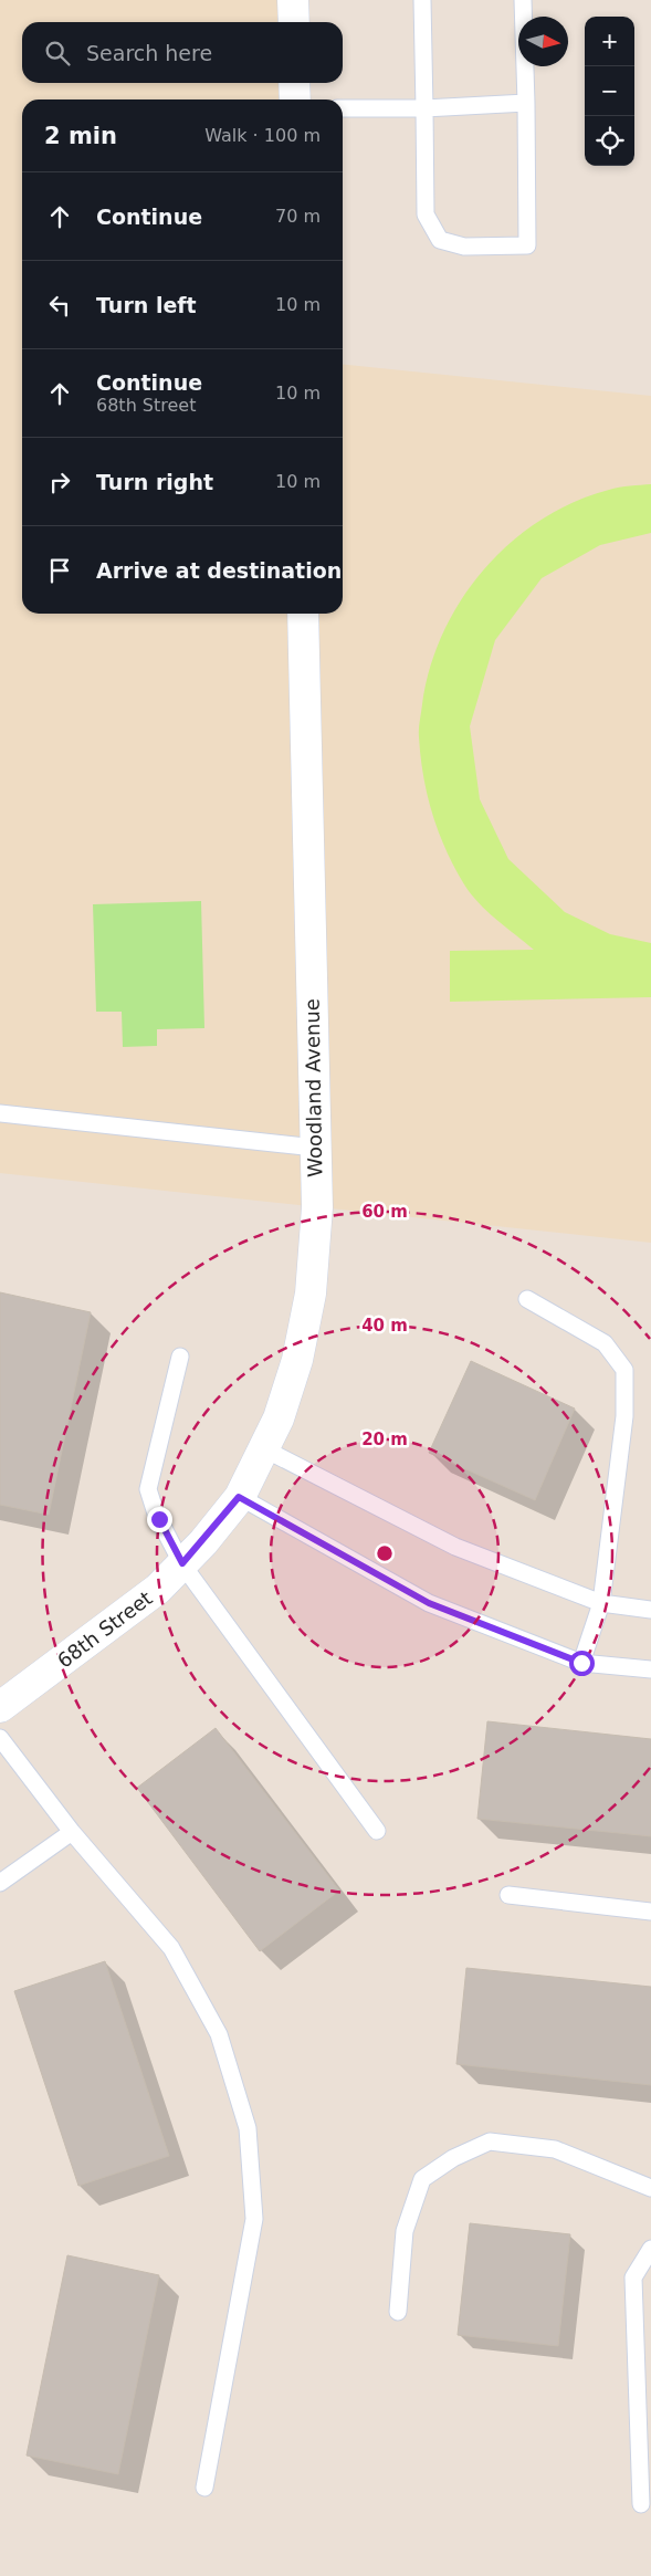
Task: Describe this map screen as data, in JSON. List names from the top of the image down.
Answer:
{
  "streets": {
    "street": ["Woodland Avenue", "68th Street"]
  },
  "crossings": [
    ["Woodland Avenue", "68th Street"]
  ],
  "north": "right",
  "page": {
    "map_buttons": ["+", "−"],
    "search": "Search here",
    "heading": ["2 min", "Walk · 100 m"],
    "list": [
      ["Continue", "70 m"],
      ["Turn left", "10 m"],
      ["Continue", "68th Street", "10 m"],
      ["Turn right", "10 m"],
      "Arrive at destination"
    ]
  },
  "rings": ["60 m", "40 m", "20 m"]
}
